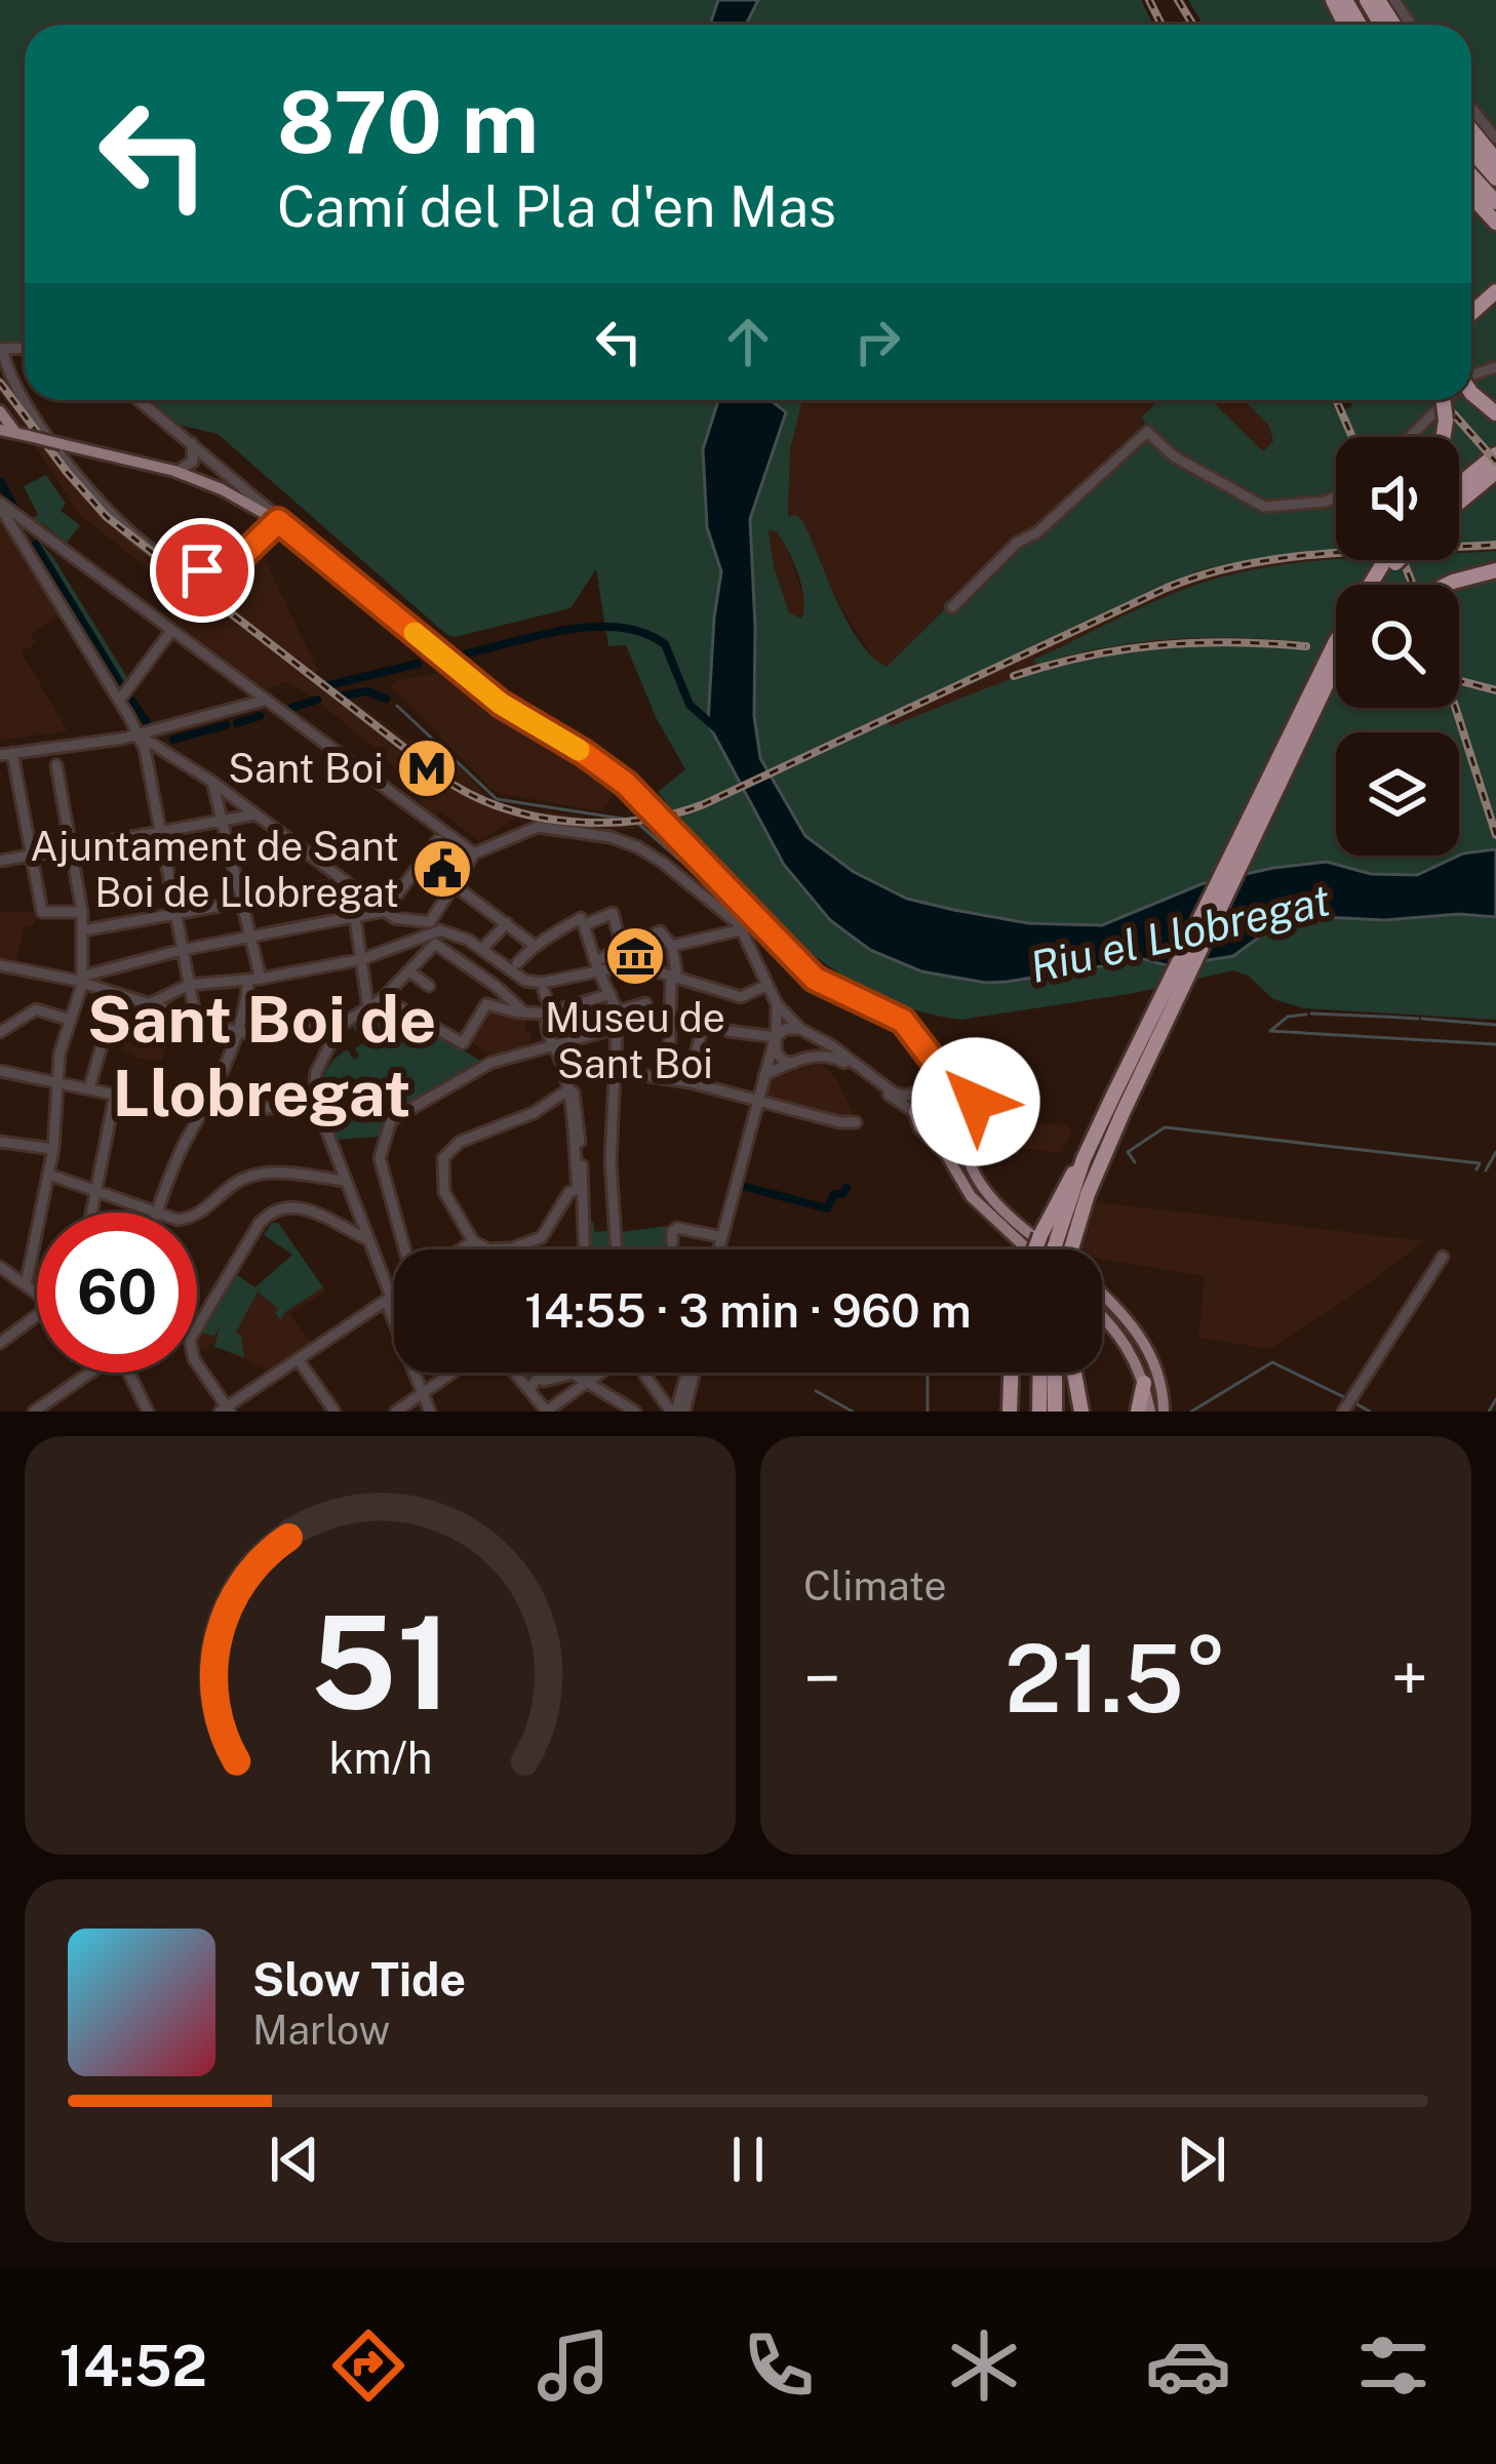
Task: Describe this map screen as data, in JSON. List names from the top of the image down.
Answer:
{
  "districts": ["Sant Boi de Llobregat"],
  "water": ["Riu el Llobregat"],
  "places": {
    "metro station": ["Sant Boi"],
    "public building": ["Ajuntament de Sant Boi de Llobregat"],
    "museum": ["Museu de Sant Boi"]
  },
  "page": {
    "turn": ["870 m", "Camí del Pla d'en Mas"],
    "limit": "60",
    "trip": "14:55 · 3 min · 960 m",
    "tile": "Climate",
    "heat": ["−", "21.5°", "+"],
    "song": ["Slow Tide", "Marlow"],
    "tabs": "14:52",
    "gauge": ["51", "km/h"]
  }
}
